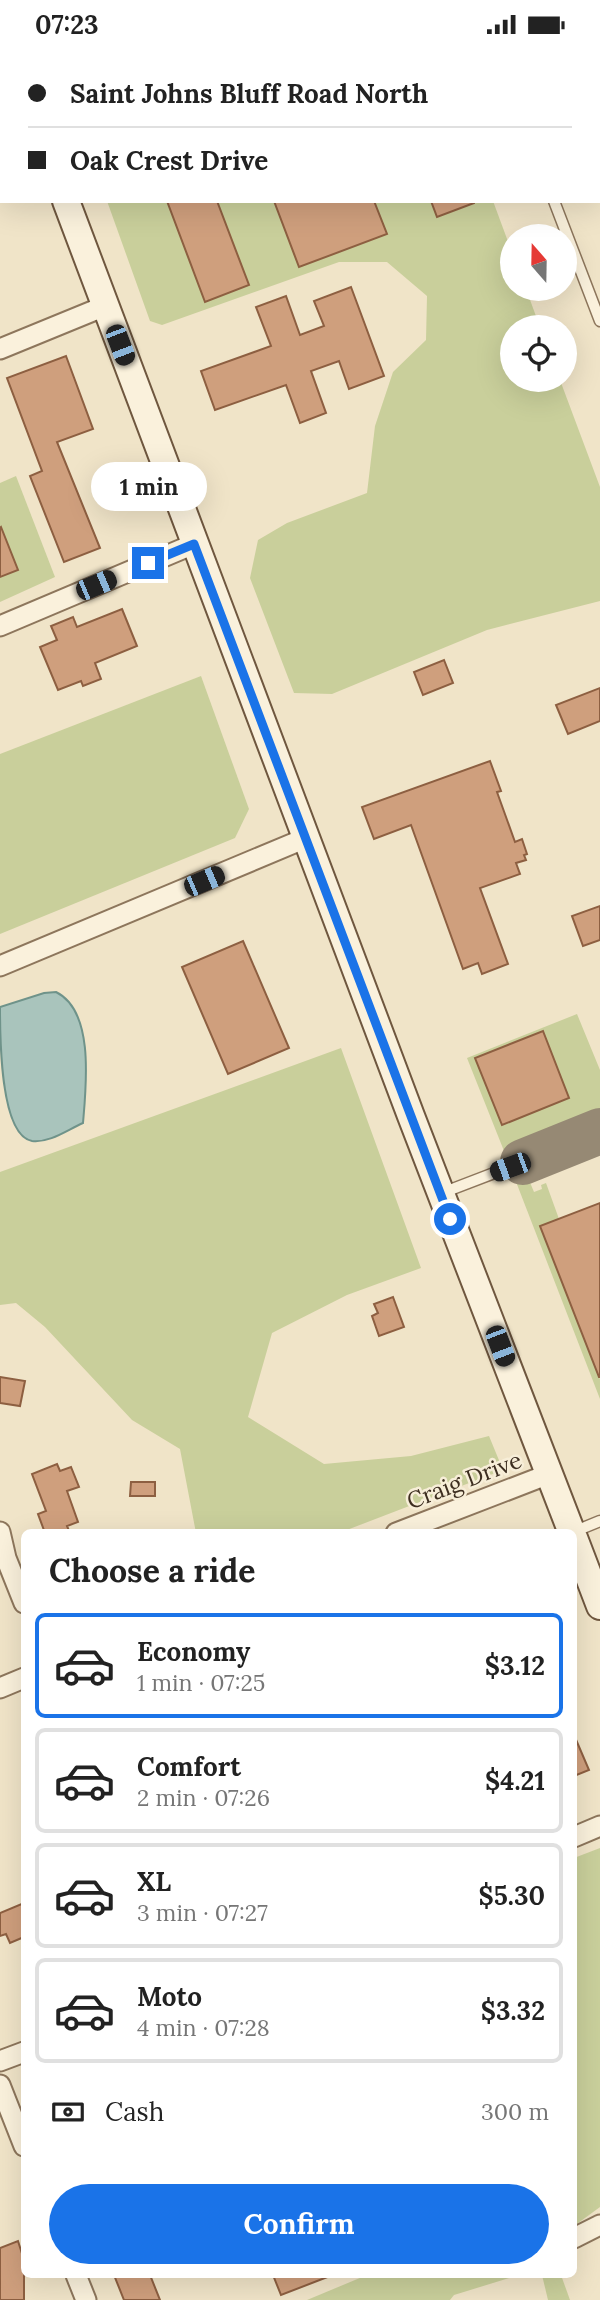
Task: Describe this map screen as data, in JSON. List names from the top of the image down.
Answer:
{
  "streets": {
    "street": ["Craig Drive"]
  },
  "north": "top",
  "page": {
    "status": "07:23",
    "banner": ["Saint Johns Bluff Road North", "Oak Crest Drive"],
    "bubble": "1 min",
    "heading": "Choose a ride",
    "list": [
      {
        "name": "Economy",
        "note": "1 min · 07:25",
        "value": "$3.12"
      },
      {
        "name": "Comfort",
        "note": "2 min · 07:26",
        "value": "$4.21"
      },
      {
        "name": "XL",
        "note": "3 min · 07:27",
        "value": "$5.30"
      },
      {
        "name": "Moto",
        "note": "4 min · 07:28",
        "value": "$3.32"
      }
    ],
    "pay": ["Cash", "300 m"],
    "buttons": "Confirm"
  }
}
